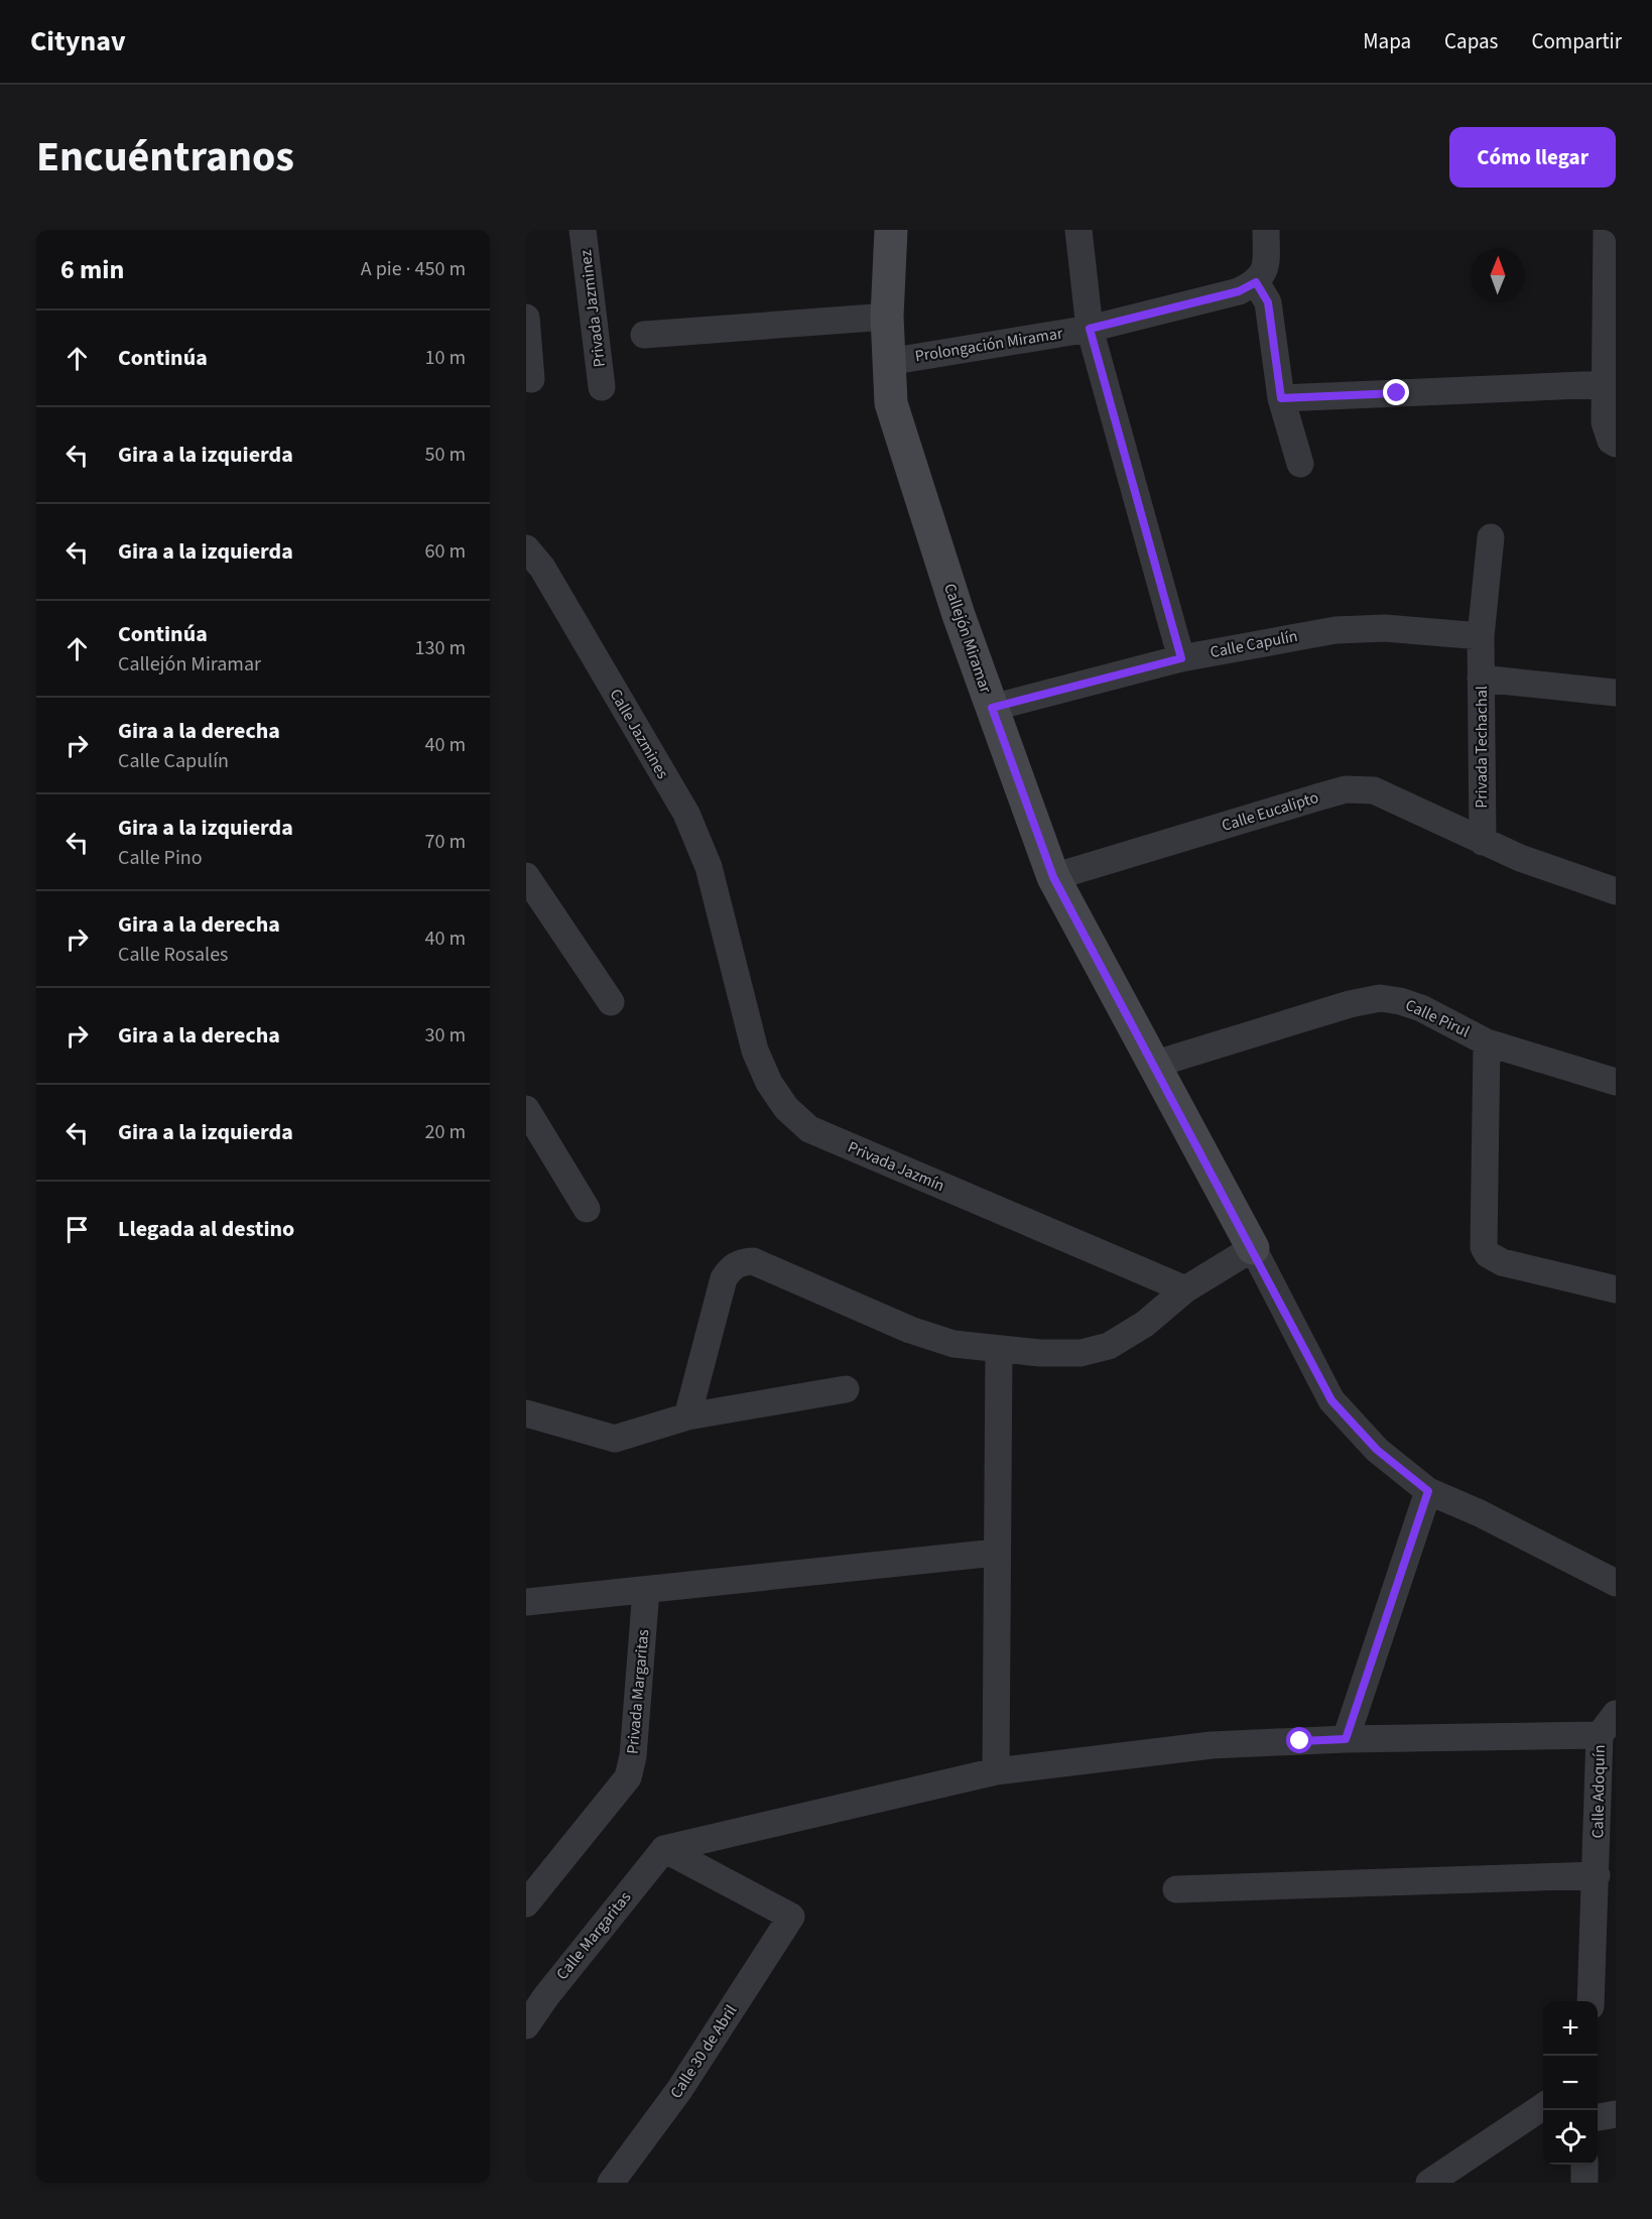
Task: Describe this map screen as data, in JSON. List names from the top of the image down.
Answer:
{
  "streets": {
    "street": [
      "Privada Jazminez",
      "Prolongación Miramar",
      "Callejón Miramar",
      "Calle Capulín",
      "Calle Jazmines",
      "Privada Techachal",
      "Calle Eucalipto",
      "Calle Pirul",
      "Privada Jazmín",
      "Privada Margaritas",
      "Calle Adoquín",
      "Calle Margaritas",
      "Calle 30 de Abril"
    ]
  },
  "crossings": [
    ["Prolongación Miramar", "Callejón Miramar"],
    ["Callejón Miramar", "Calle Capulín"],
    ["Callejón Miramar", "Calle Eucalipto"],
    ["Callejón Miramar", "Calle Pirul"],
    ["Calle Jazmines", "Privada Jazmín"],
    ["Privada Techachal", "Calle Eucalipto"],
    ["Calle Margaritas", "Calle 30 de Abril"]
  ],
  "north": "top",
  "page": {
    "header": "Citynav",
    "nav": ["Mapa", "Capas", "Compartir"],
    "title": "Encuéntranos",
    "buttons": "Cómo llegar",
    "heading": ["6 min", "A pie · 450 m"],
    "list": [
      ["Continúa", "10 m"],
      ["Gira a la izquierda", "50 m"],
      ["Gira a la izquierda", "60 m"],
      ["Continúa", "Callejón Miramar", "130 m"],
      ["Gira a la derecha", "Calle Capulín", "40 m"],
      ["Gira a la izquierda", "Calle Pino", "70 m"],
      ["Gira a la derecha", "Calle Rosales", "40 m"],
      ["Gira a la derecha", "30 m"],
      ["Gira a la izquierda", "20 m"],
      "Llegada al destino"
    ],
    "map_buttons": ["+", "−"]
  }
}
